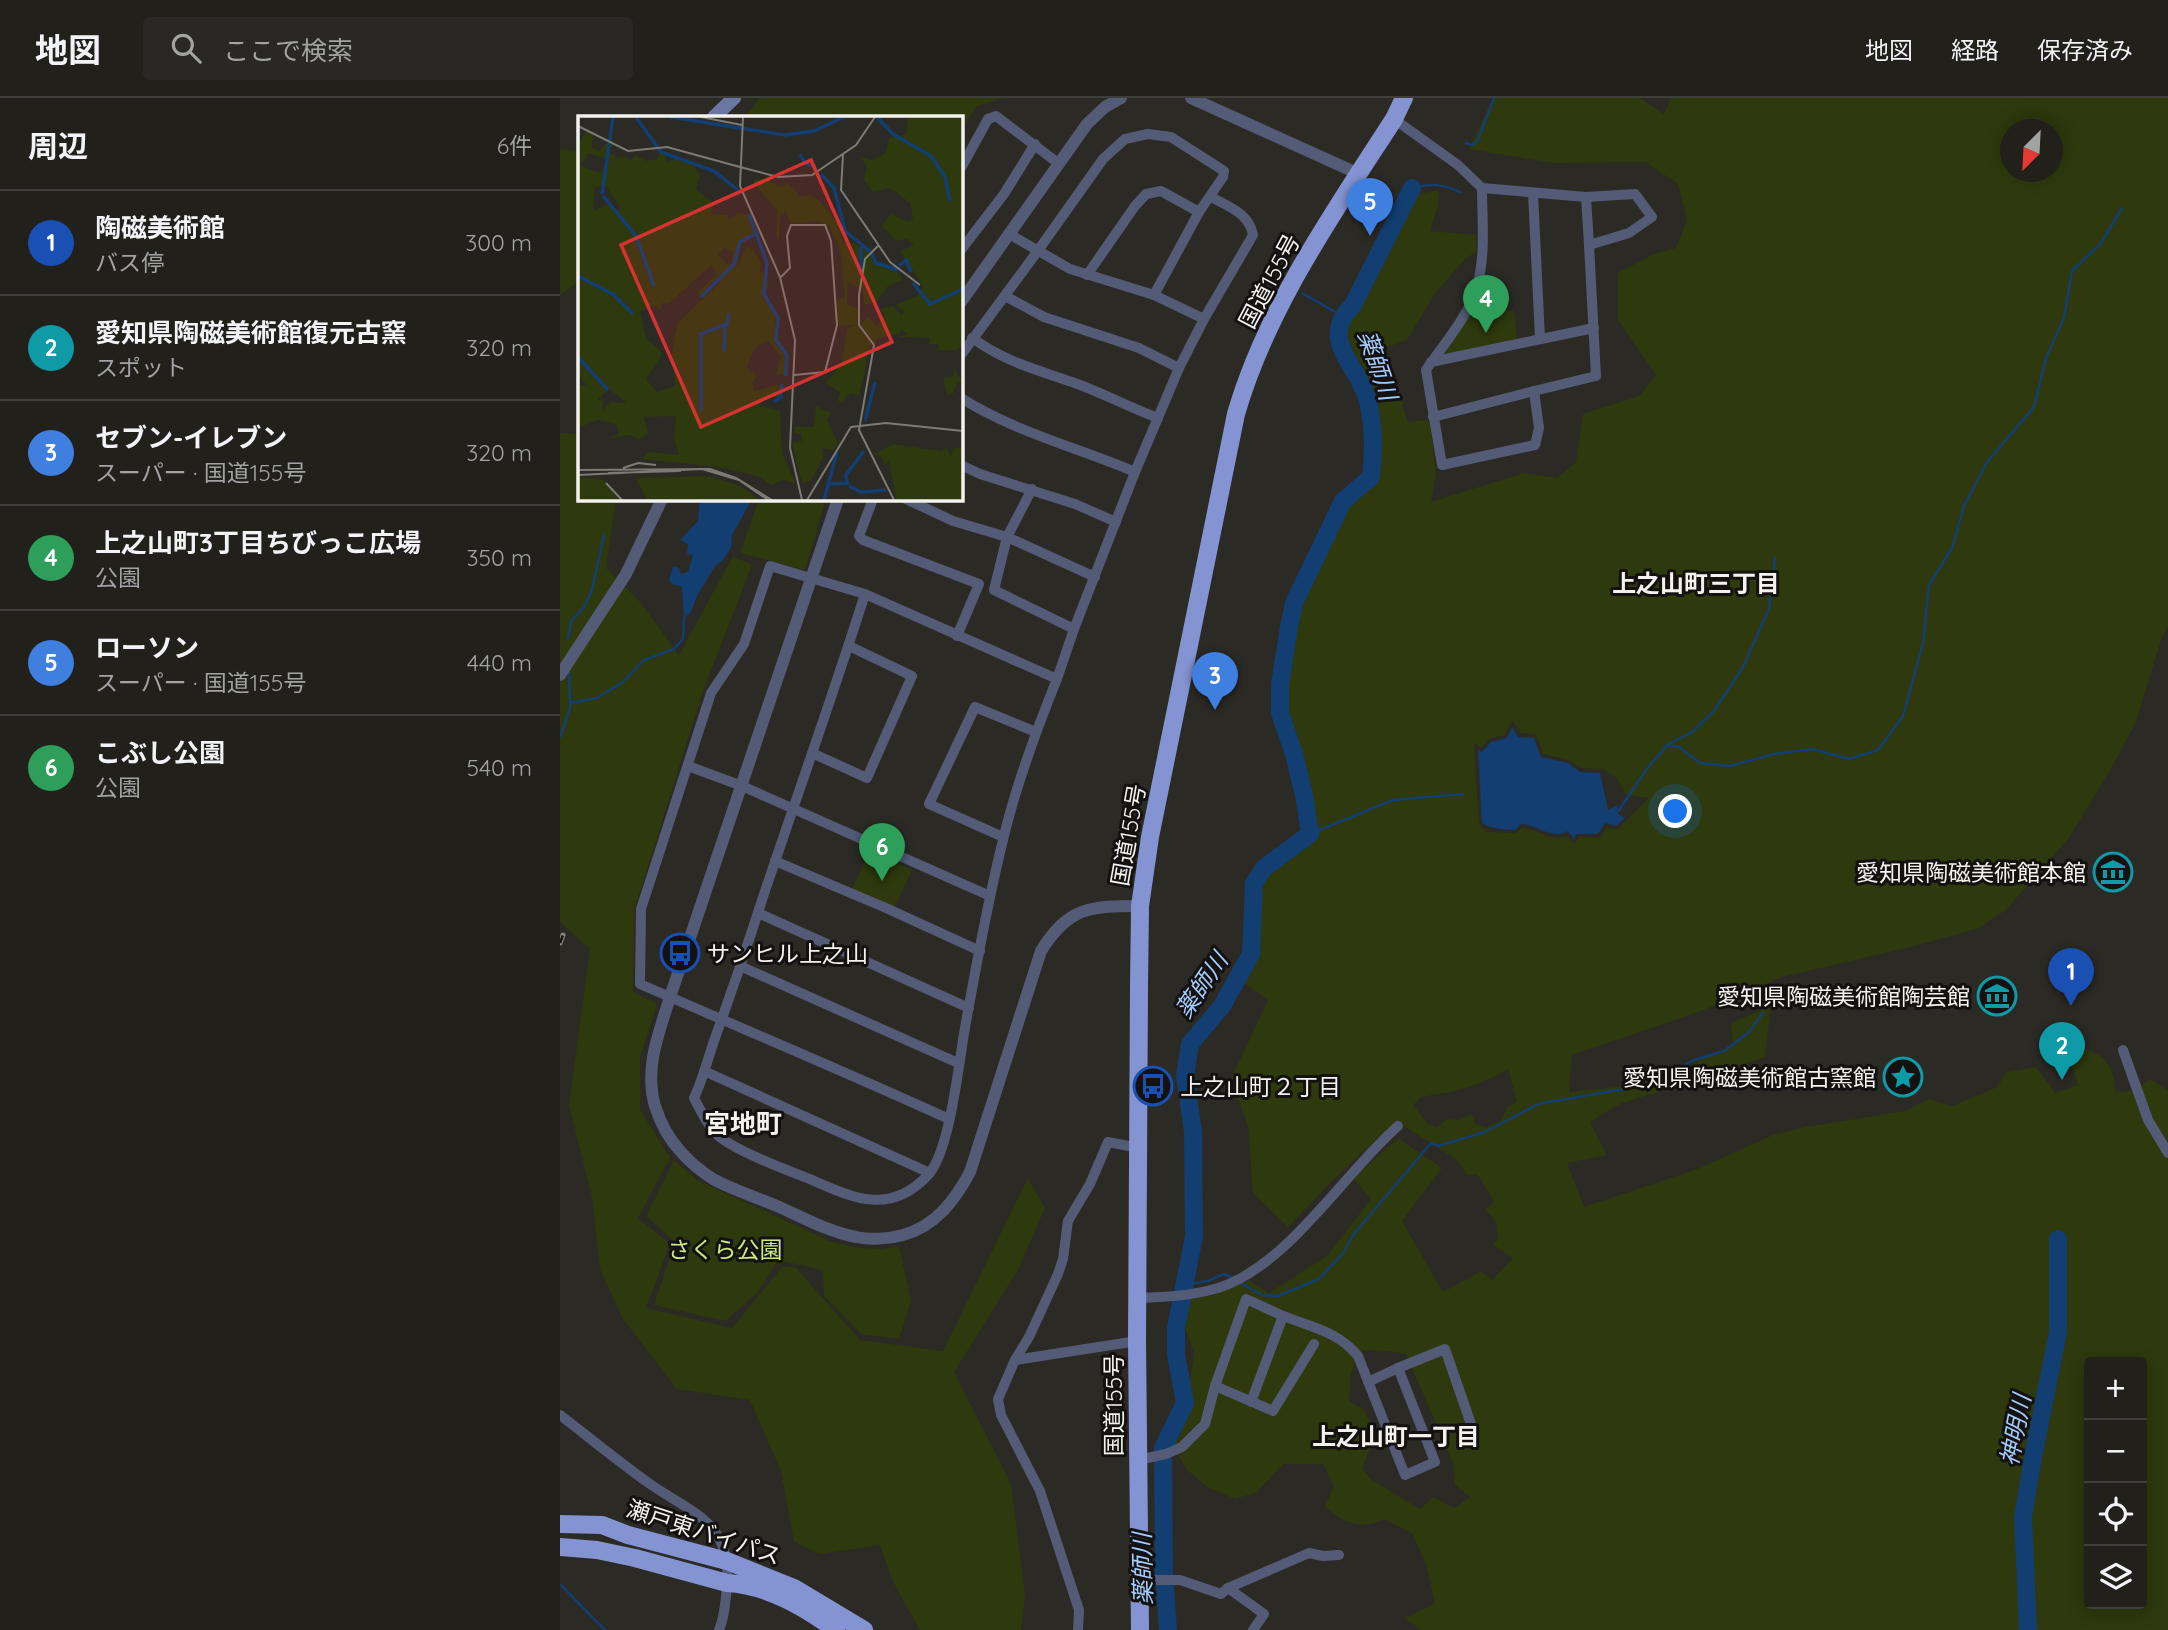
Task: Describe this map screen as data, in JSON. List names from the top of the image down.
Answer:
{
  "streets": {
    "highway": ["国道155号", "瀬戸東バイパス"]
  },
  "districts": ["上之山町三丁目", "宮地町", "上之山町一丁目"],
  "water": ["薬師川", "神明川"],
  "parks": ["さくら公園"],
  "places": {
    "museum": ["愛知県陶磁美術館本館", "愛知県陶磁美術館陶芸館"],
    "bus stop": ["サンヒル上之山", "上之山町２丁目"],
    "place": ["愛知県陶磁美術館古窯館"]
  },
  "north": "bottom left",
  "page": {
    "header": "地図",
    "search": "ここで検索",
    "nav": ["地図", "経路", "保存済み"],
    "heading": ["周辺", "6件"],
    "pins": [
      "5",
      "4",
      "3",
      "6",
      "1",
      "2"
    ],
    "list": [
      {
        "mark": "1",
        "name": "陶磁美術館",
        "note": "バス停",
        "value": "300 m"
      },
      {
        "mark": "2",
        "name": "愛知県陶磁美術館復元古窯",
        "note": "スポット",
        "value": "320 m"
      },
      {
        "mark": "3",
        "name": "セブン-イレブン",
        "note": "スーパー · 国道155号",
        "value": "320 m"
      },
      {
        "mark": "4",
        "name": "上之山町3丁目ちびっこ広場",
        "note": "公園",
        "value": "350 m"
      },
      {
        "mark": "5",
        "name": "ローソン",
        "note": "スーパー · 国道155号",
        "value": "440 m"
      },
      {
        "mark": "6",
        "name": "こぶし公園",
        "note": "公園",
        "value": "540 m"
      }
    ],
    "map_buttons": ["+", "−"]
  }
}
